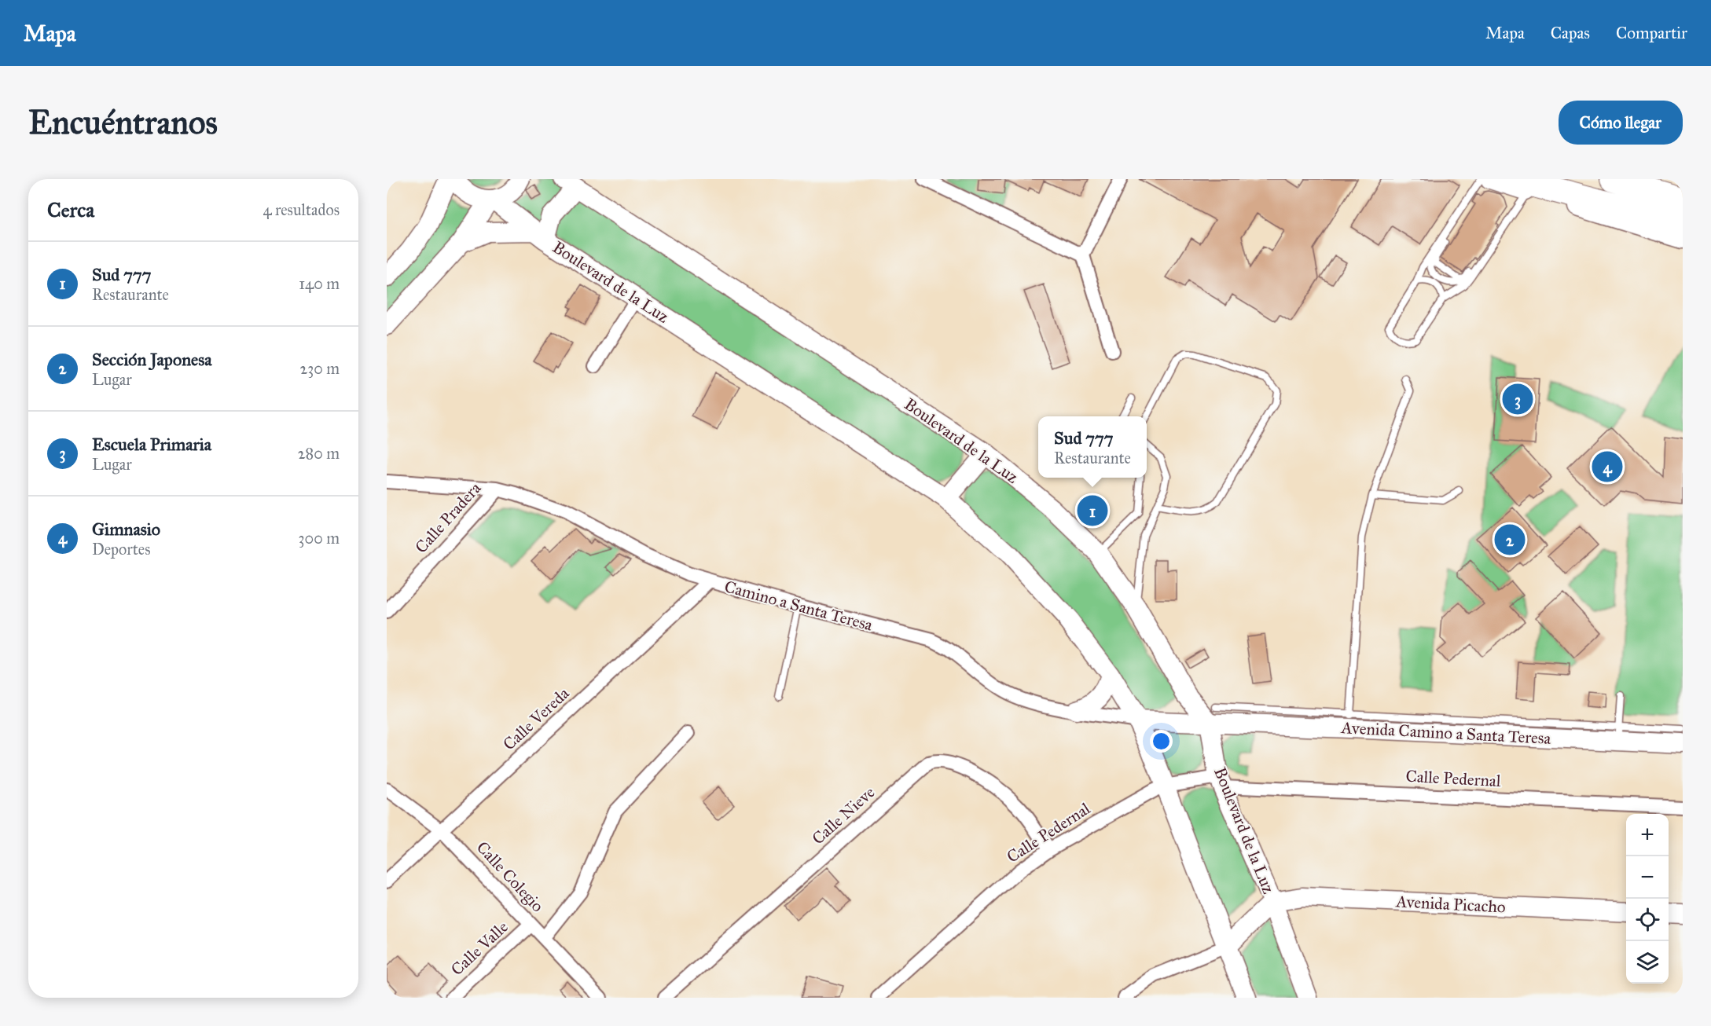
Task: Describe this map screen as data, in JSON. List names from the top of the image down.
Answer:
{
  "streets": {
    "street": [
      "Boulevard de la Luz",
      "Calle Pradera",
      "Camino a Santa Teresa",
      "Calle Vereda",
      "Avenida Camino a Santa Teresa",
      "Calle Pedernal",
      "Calle Nieve",
      "Calle Colegio",
      "Avenida Picacho",
      "Calle Valle"
    ]
  },
  "crossings": [
    ["Boulevard de la Luz", "Camino a Santa Teresa"],
    ["Boulevard de la Luz", "Avenida Camino a Santa Teresa"],
    ["Boulevard de la Luz", "Calle Pedernal"],
    ["Boulevard de la Luz", "Avenida Picacho"],
    ["Calle Pradera", "Camino a Santa Teresa"],
    ["Camino a Santa Teresa", "Calle Vereda"],
    ["Camino a Santa Teresa", "Avenida Camino a Santa Teresa"],
    ["Calle Vereda", "Calle Colegio"],
    ["Calle Pedernal", "Calle Nieve"],
    ["Calle Colegio", "Calle Valle"]
  ],
  "page": {
    "header": "Mapa",
    "nav": ["Mapa", "Capas", "Compartir"],
    "buttons": "Cómo llegar",
    "title": "Encuéntranos",
    "heading": ["Cerca", "4 resultados"],
    "list": [
      {
        "mark": "1",
        "name": "Sud 777",
        "note": "Restaurante",
        "value": "140 m"
      },
      {
        "mark": "2",
        "name": "Sección Japonesa",
        "note": "Lugar",
        "value": "230 m"
      },
      {
        "mark": "3",
        "name": "Escuela Primaria",
        "note": "Lugar",
        "value": "280 m"
      },
      {
        "mark": "4",
        "name": "Gimnasio",
        "note": "Deportes",
        "value": "300 m"
      }
    ],
    "pins": [
      "3",
      "4",
      "1",
      "2"
    ],
    "popup": ["Sud 777", "Restaurante"],
    "map_buttons": ["+", "−"]
  }
}
